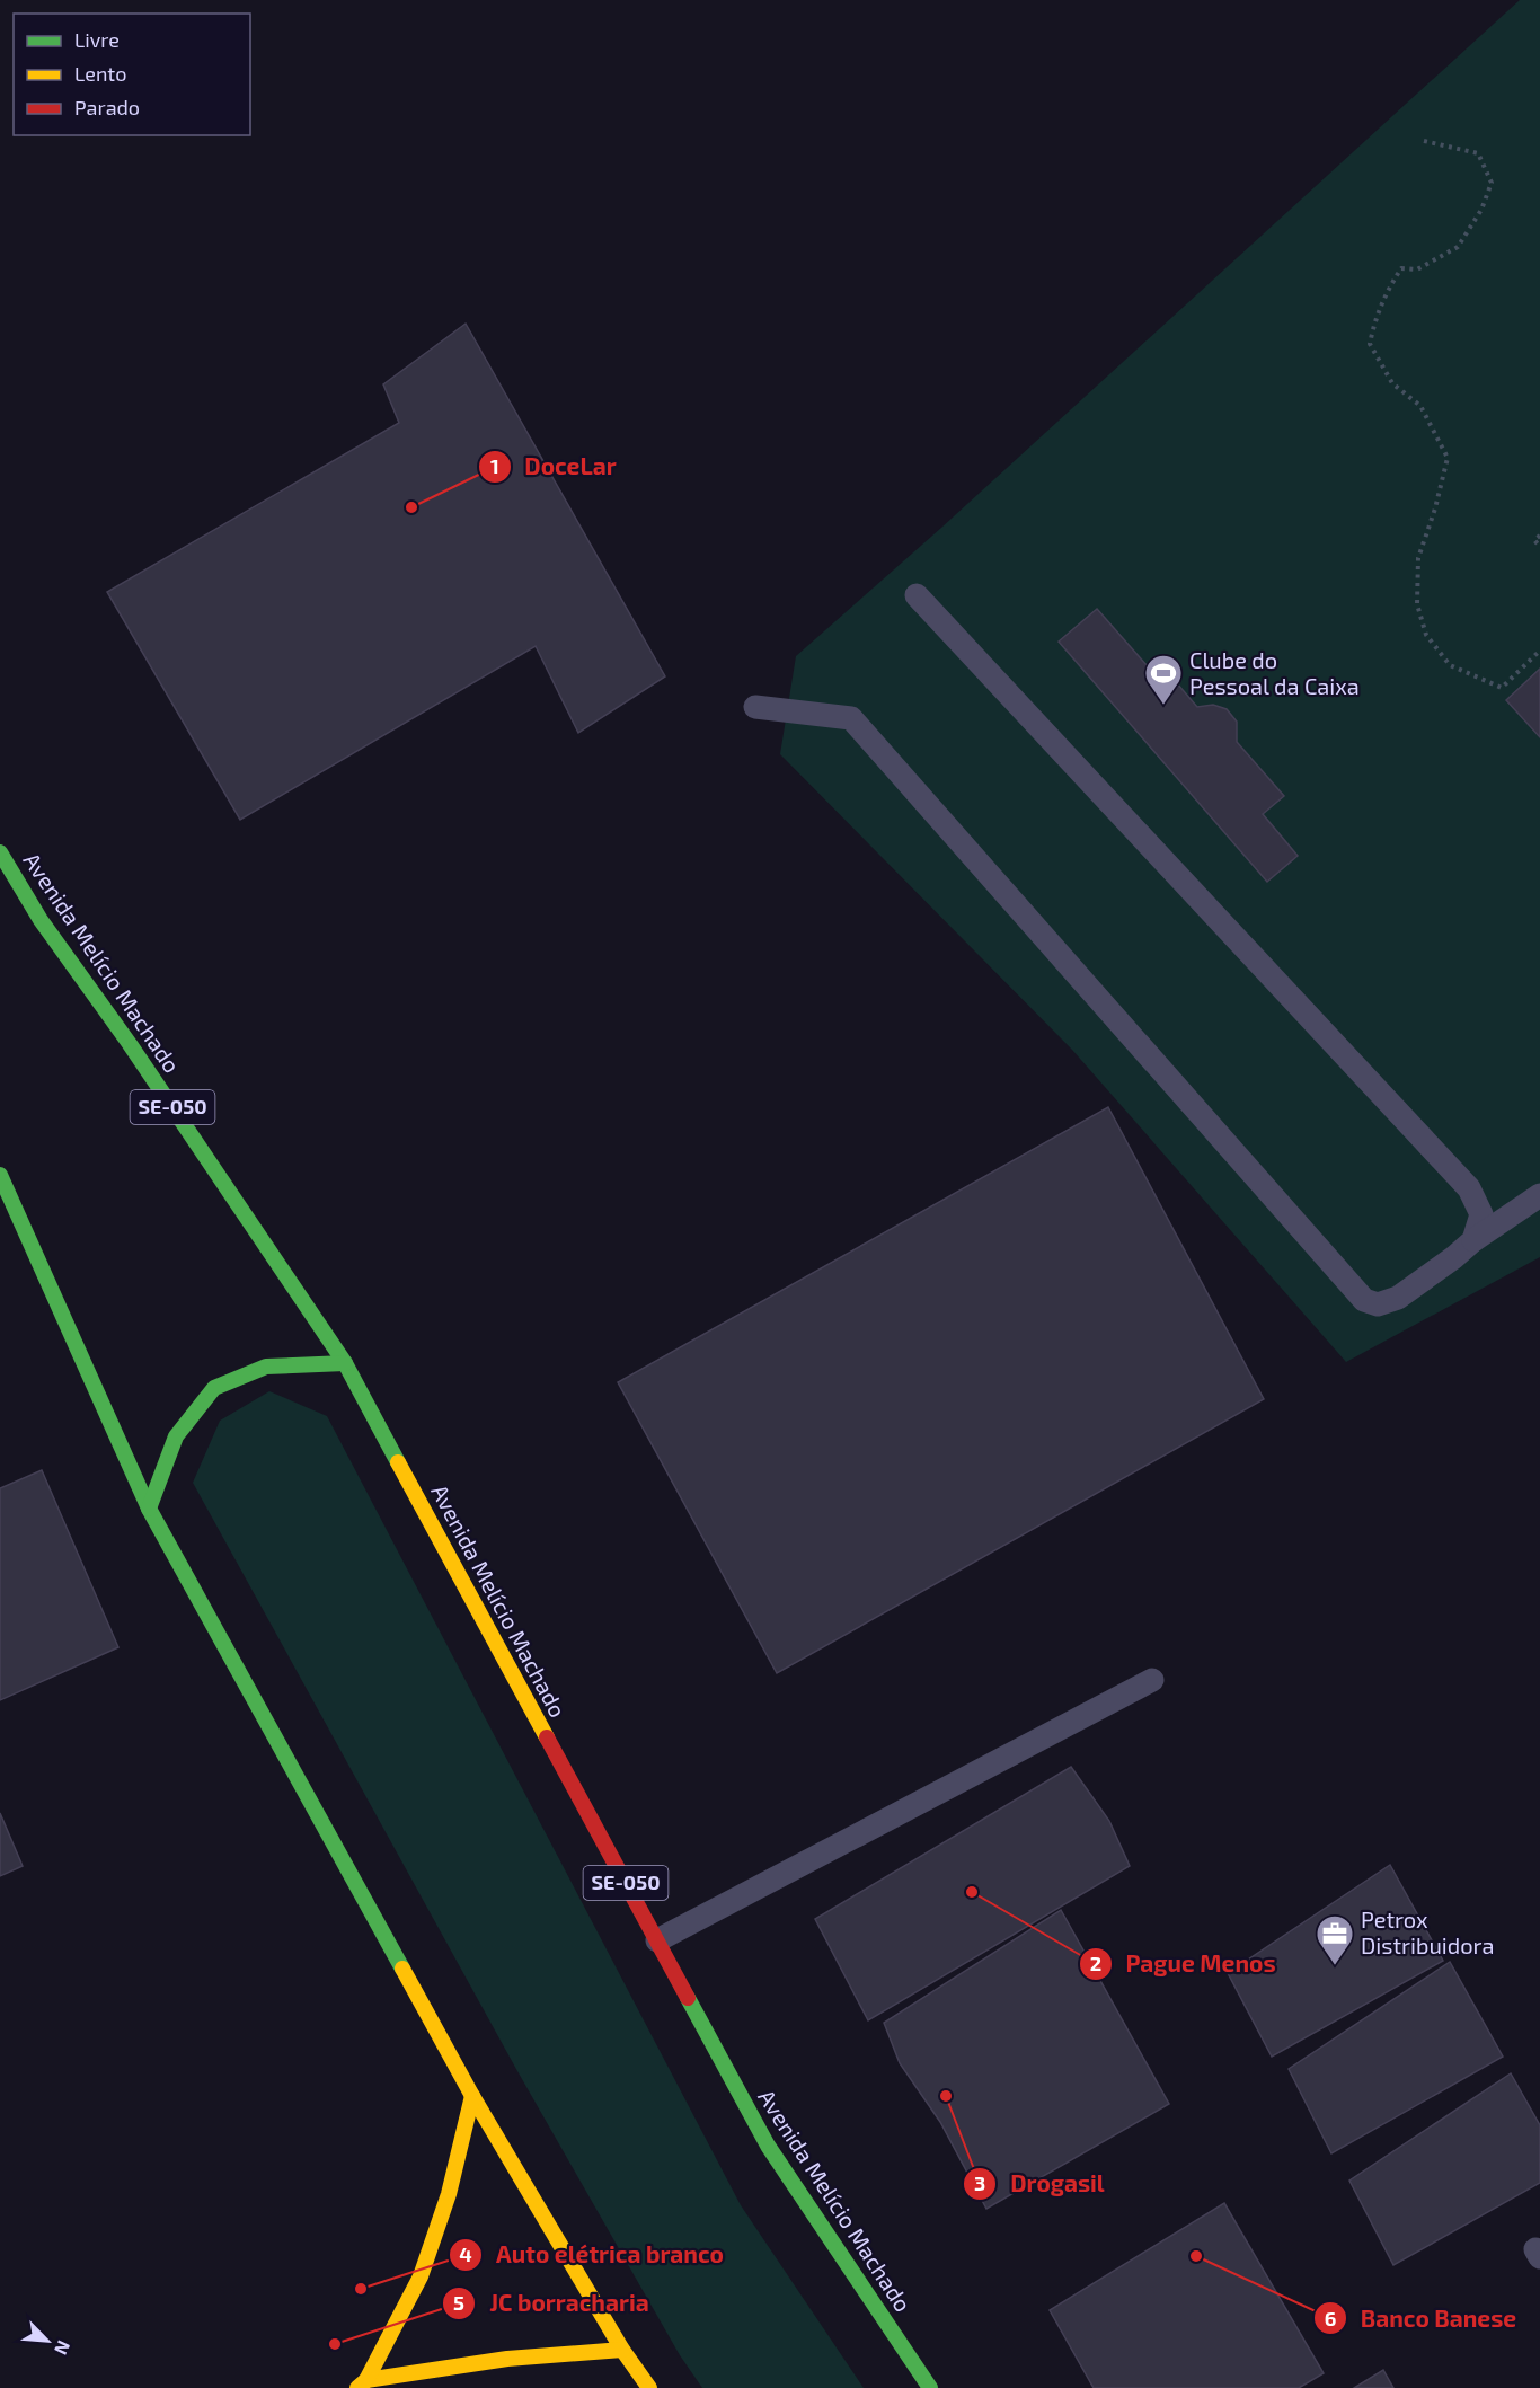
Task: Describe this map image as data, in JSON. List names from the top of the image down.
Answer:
{
  "streets": {
    "main road": ["Avenida Melício Machado", "SE-050"]
  },
  "places": {
    "other": [
      "DoceLar",
      "Pague Menos",
      "Drogasil",
      "Banco Banese",
      "Auto elétrica branco",
      "JC borracharia"
    ],
    "sports": ["Clube do Pessoal da Caixa"],
    "office": ["Petrox Distribuidora"]
  },
  "legend": ["Livre", "Lento", "Parado"],
  "north": "bottom right"
}
